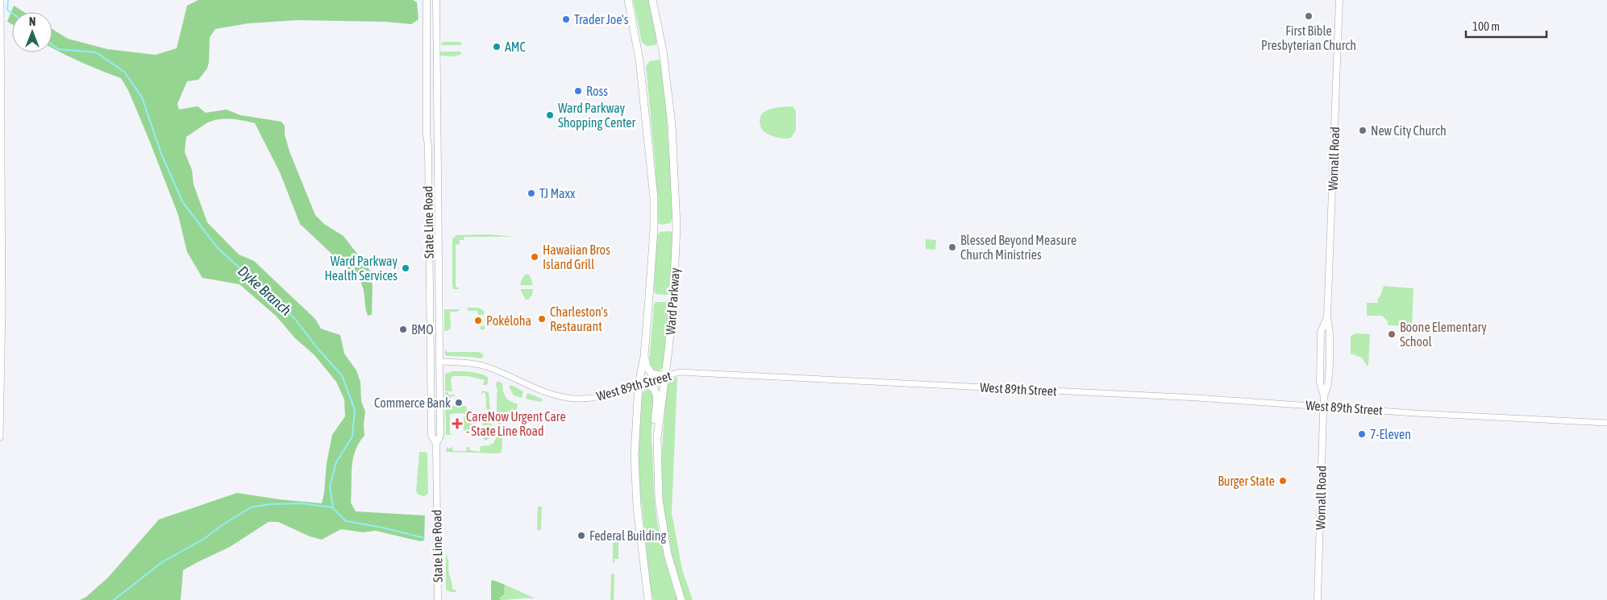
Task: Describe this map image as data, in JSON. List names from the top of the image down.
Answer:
{
  "streets": {
    "main road": ["Wornall Road", "State Line Road", "Ward Parkway"],
    "street": ["West 89th Street"]
  },
  "crossings": [
    ["Wornall Road", "West 89th Street"],
    ["State Line Road", "West 89th Street"],
    ["Ward Parkway", "West 89th Street"]
  ],
  "water": ["Dyke Branch"],
  "places": {
    "other": [
      "First Bible Presbyterian Church",
      "Trader Joe's",
      "AMC",
      "Ross",
      "Ward Parkway Shopping Center",
      "New City Church",
      "TJ Maxx",
      "Blessed Beyond Measure Church Ministries",
      "Hawaiian Bros Island Grill",
      "Ward Parkway Health Services",
      "Charleston's Restaurant",
      "Pokéloha",
      "BMO",
      "Boone Elementary School",
      "Commerce Bank",
      "7-Eleven",
      "Burger State",
      "Federal Building"
    ],
    "health": ["CareNow Urgent Care - State Line Road"]
  },
  "scale_bar": "100 m",
  "north": "top"
}
